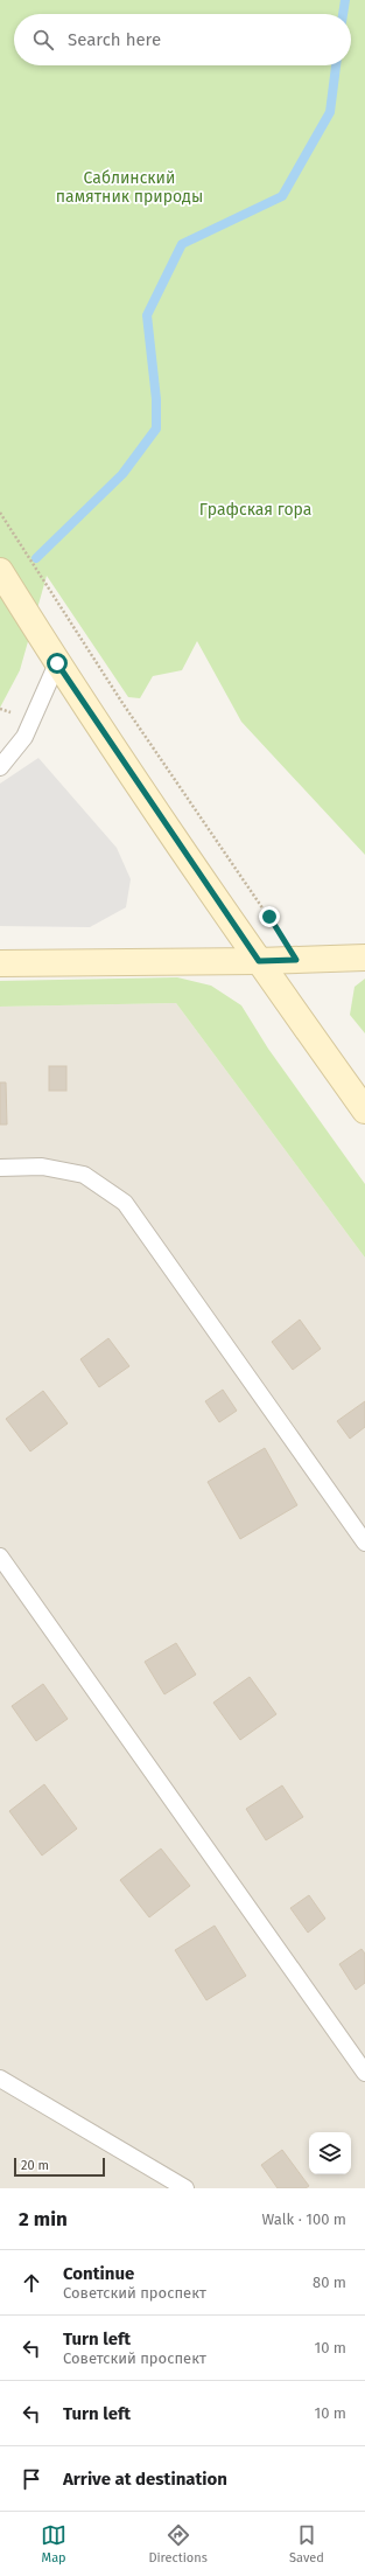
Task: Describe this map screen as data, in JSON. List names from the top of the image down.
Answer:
{
  "parks": ["Саблинский памятник природы", "Графская гора"],
  "scale_bar": "20 m",
  "page": {
    "search": "Search here",
    "scale": "20 m",
    "heading": ["2 min", "Walk · 100 m"],
    "list": [
      ["Continue", "Советский проспект", "80 m"],
      ["Turn left", "Советский проспект", "10 m"],
      ["Turn left", "10 m"],
      "Arrive at destination"
    ],
    "nav": ["Map", "Directions", "Saved"]
  }
}
